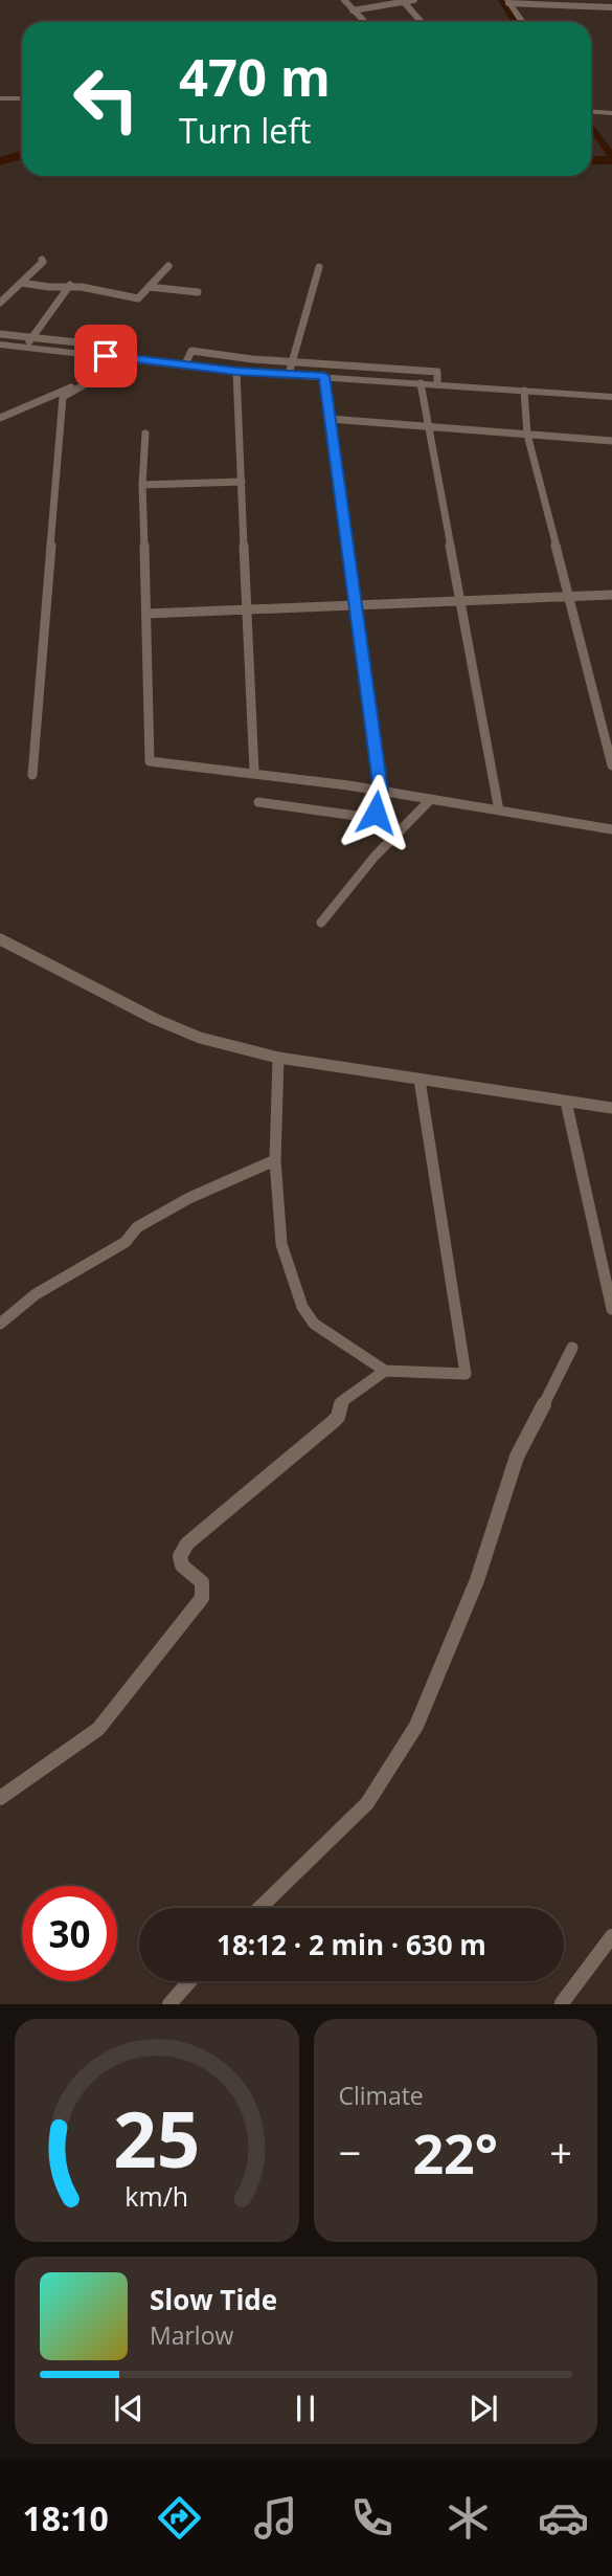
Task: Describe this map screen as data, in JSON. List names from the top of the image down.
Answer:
{
  "page": {
    "turn": ["470 m", "Turn left"],
    "limit": "30",
    "trip": "18:12 · 2 min · 630 m",
    "tile": "Climate",
    "heat": ["−", "22°", "+"],
    "song": ["Slow Tide", "Marlow"],
    "tabs": "18:10",
    "gauge": ["25", "km/h"]
  }
}
